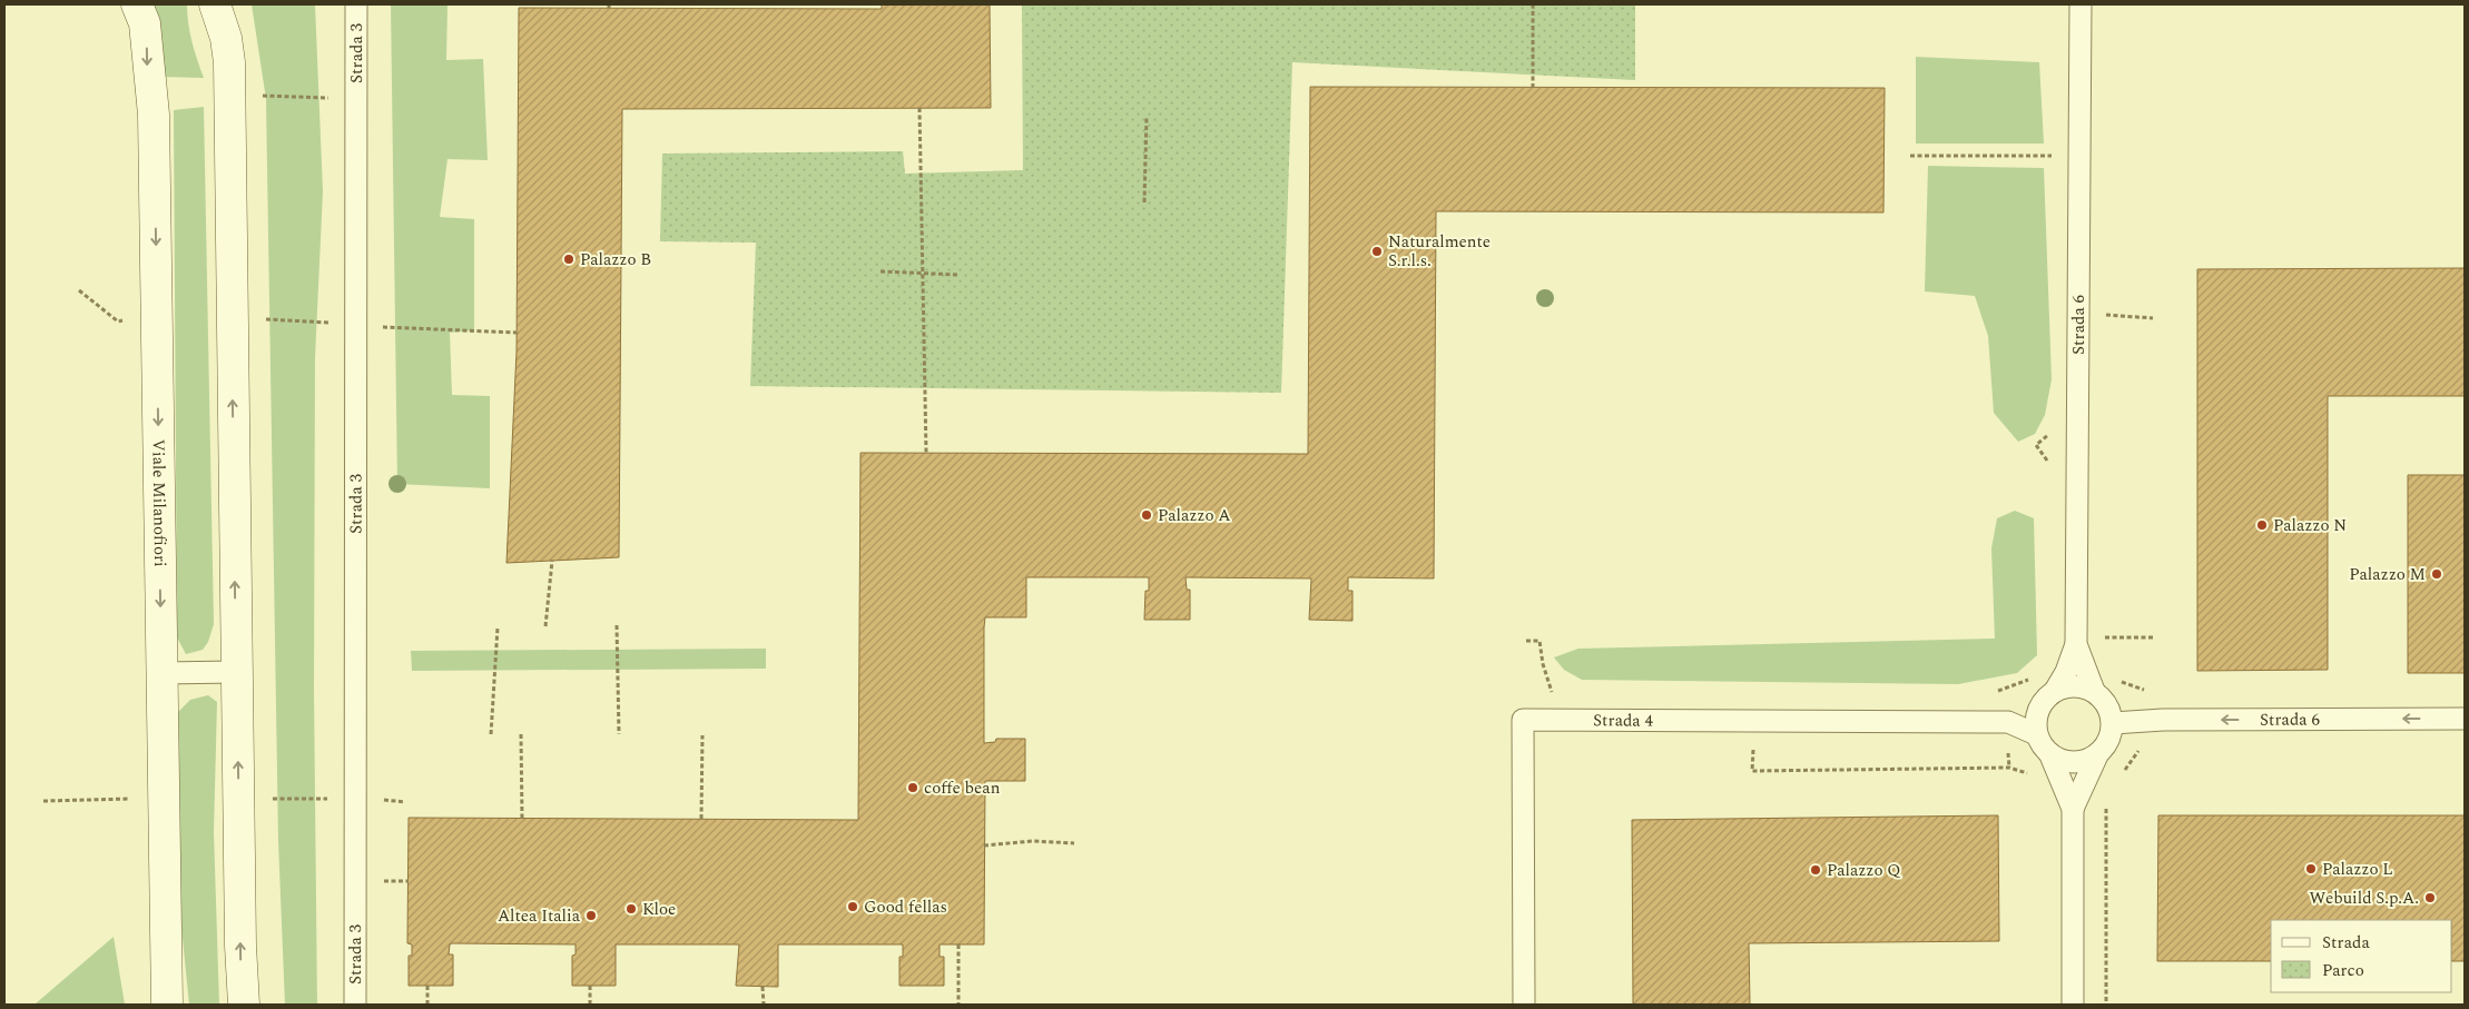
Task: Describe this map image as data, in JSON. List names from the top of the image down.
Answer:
{
  "streets": {
    "main road": ["Viale Milanofiori"],
    "lane": ["Strada 3", "Strada 6", "Strada 4"]
  },
  "crossings": [
    ["Strada 6", "Strada 4"]
  ],
  "places": [
    "Naturalmente S.r.l.s.",
    "Palazzo B",
    "Palazzo A",
    "Palazzo N",
    "Palazzo M",
    "coffe bean",
    "Palazzo L",
    "Palazzo Q",
    "Webuild S.p.A.",
    "Good fellas",
    "Kloe",
    "Altea Italia"
  ],
  "legend": ["Strada", "Parco"]
}
